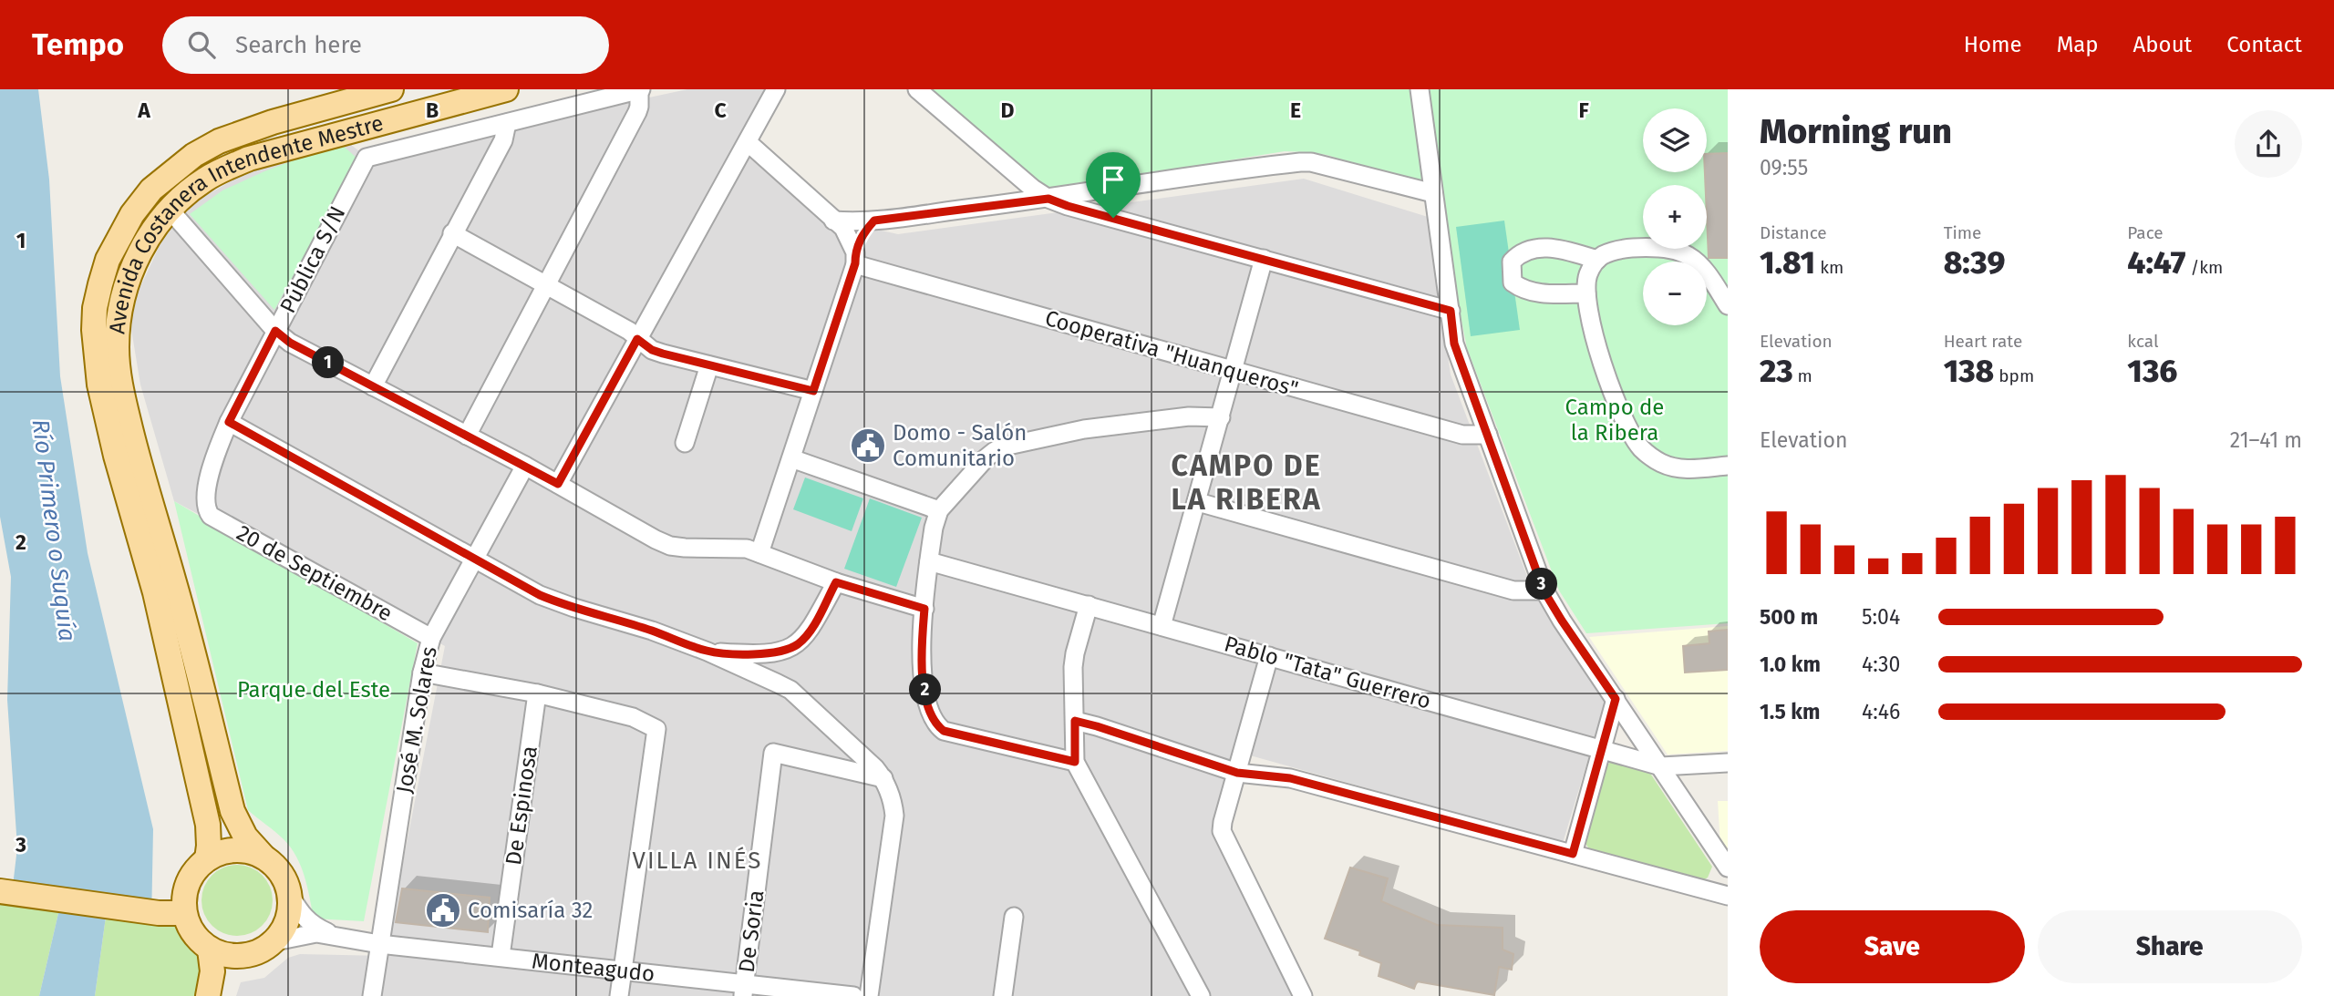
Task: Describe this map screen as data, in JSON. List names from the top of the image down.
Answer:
{
  "streets": {
    "main road": ["Avenida Costanera Intendente Mestre"],
    "street": [
      "Pública S/N",
      "Cooperativa \"Huanqueros\"",
      "20 de Septiembre",
      "Pablo \"Tata\" Guerrero",
      "José M. Solares",
      "De Espinosa",
      "De Soria",
      "Monteagudo"
    ]
  },
  "crossings": [
    ["Avenida Costanera Intendente Mestre", "Monteagudo"],
    ["Pública S/N", "20 de Septiembre"],
    ["20 de Septiembre", "José M. Solares"],
    ["José M. Solares", "Monteagudo"],
    ["De Espinosa", "Monteagudo"],
    ["De Soria", "Monteagudo"]
  ],
  "districts": ["CAMPO DE LA RIBERA", "VILLA INÉS"],
  "water": ["Río Primero o Suquía"],
  "parks": ["Campo de la Ribera", "Parque del Este"],
  "places": {
    "public building": ["Domo - Salón Comunitario", "Comisaría 32"]
  },
  "page": {
    "header": "Tempo",
    "search": "Search here",
    "nav": [
      "Home",
      "Map",
      "About",
      "Contact"
    ],
    "heading": ["Morning run", "09:55"],
    "map_buttons": ["+", "−"],
    "stats": [
      ["Distance", "1.81 km"],
      ["Time", "8:39"],
      ["Pace", "4:47 /km"],
      ["Elevation", "23 m"],
      ["Heart rate", "138 bpm"],
      ["kcal", "136"]
    ],
    "pins": ["1", "3", "2"],
    "chart": ["Elevation", "21–41 m"],
    "list": [
      {
        "name": "500 m",
        "note": "5:04"
      },
      {
        "name": "1.0 km",
        "note": "4:30"
      },
      {
        "name": "1.5 km",
        "note": "4:46"
      }
    ],
    "buttons": ["Save", "Share"]
  },
  "grid": {
    "columns": [
      "A",
      "B",
      "C",
      "D",
      "E",
      "F"
    ],
    "rows": ["1", "2", "3"]
  }
}
